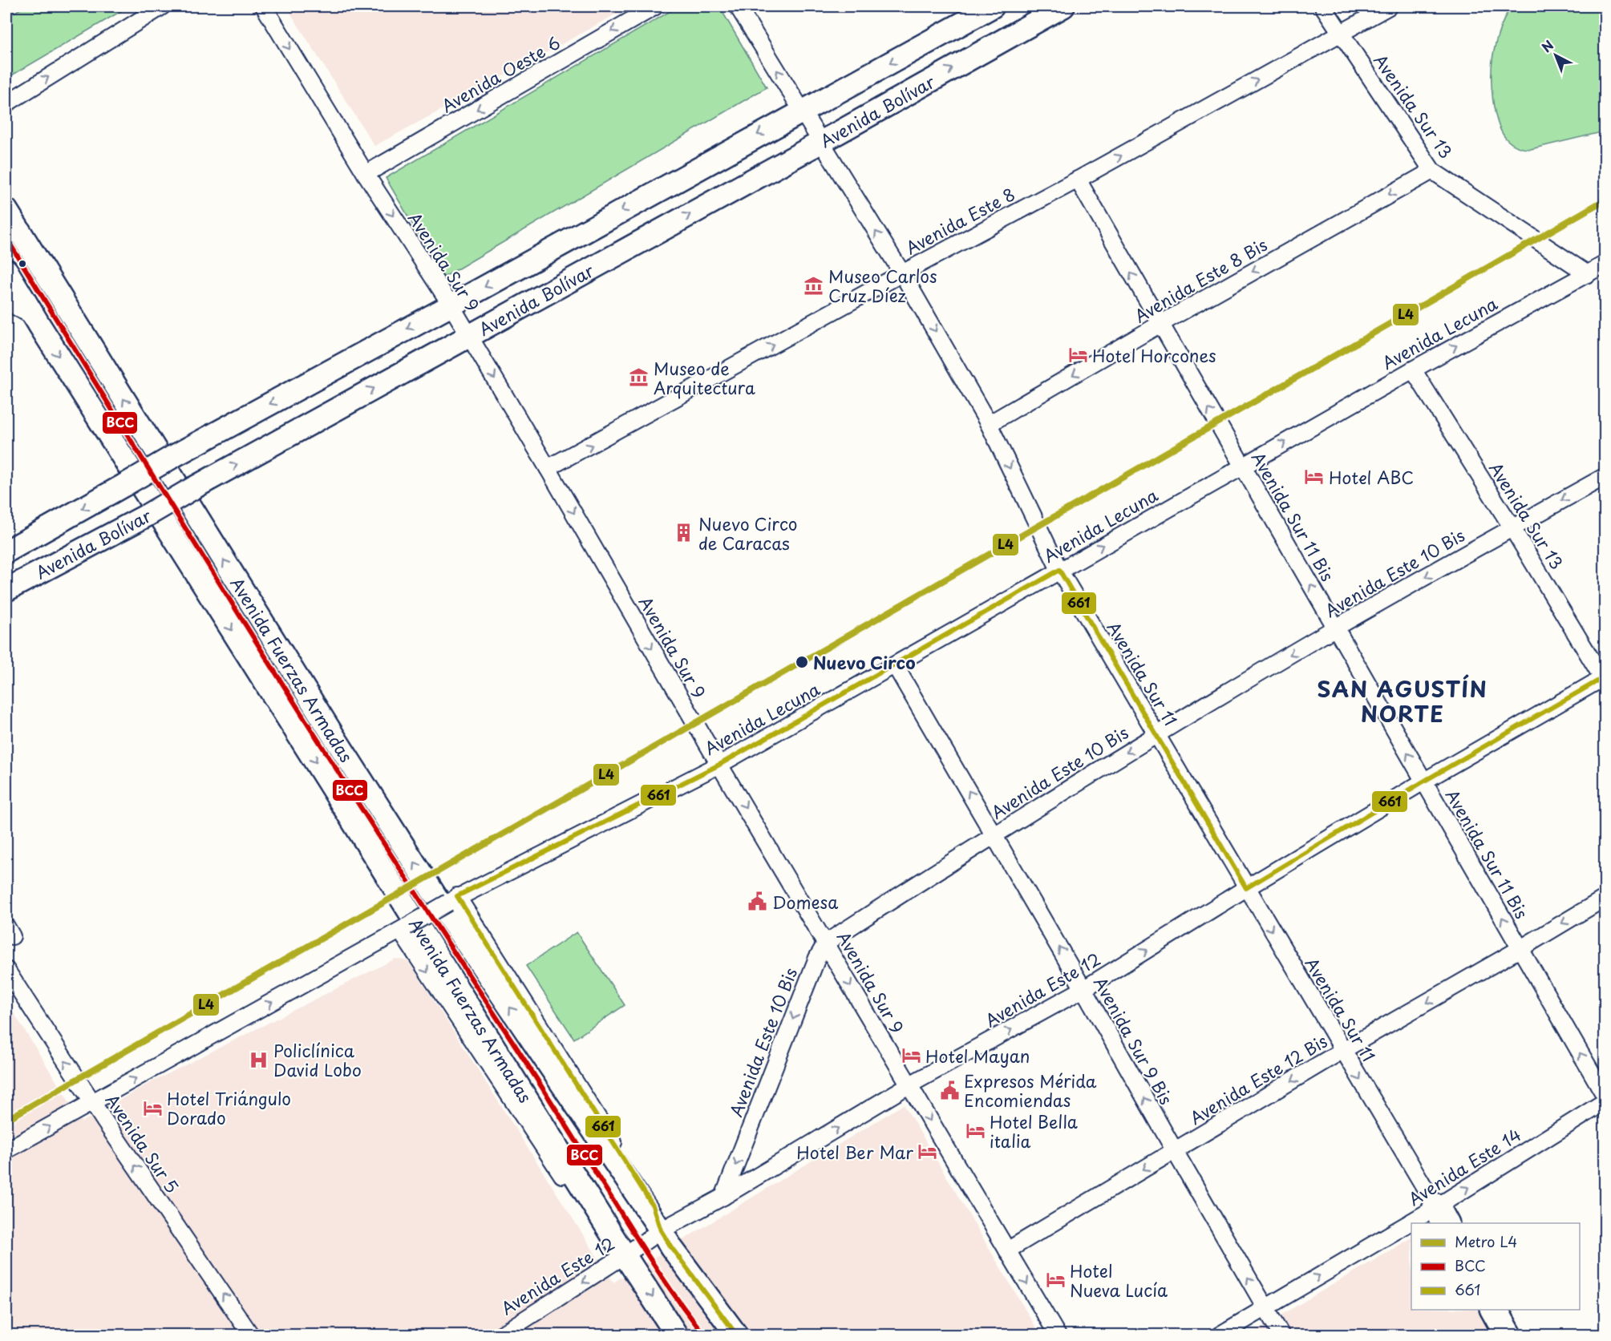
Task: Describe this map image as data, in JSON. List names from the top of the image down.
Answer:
{
  "streets": {
    "main road": ["Avenida Bolívar", "Avenida Fuerzas Armadas"],
    "street": [
      "Avenida Oeste 6",
      "Avenida Sur 13",
      "Avenida Este 8",
      "Avenida Sur 9",
      "Avenida Este 8 Bis",
      "Avenida Lecuna",
      "Avenida Sur 11 Bis",
      "Avenida Este 10 Bis",
      "Avenida Sur 11",
      "Avenida Este 12",
      "Avenida Sur 9 Bis",
      "Avenida Este 12 Bis",
      "Avenida Sur 5",
      "Avenida Este 14"
    ]
  },
  "crossings": [
    ["Avenida Oeste 6", "Avenida Sur 9"],
    ["Avenida Sur 13", "Avenida Este 8"],
    ["Avenida Sur 13", "Avenida Este 8 Bis"],
    ["Avenida Sur 13", "Avenida Lecuna"],
    ["Avenida Sur 13", "Avenida Este 10 Bis"],
    ["Avenida Sur 13", "Avenida Este 12"],
    ["Avenida Bolívar", "Avenida Sur 9"],
    ["Avenida Bolívar", "Avenida Sur 11"],
    ["Avenida Este 8", "Avenida Sur 9"],
    ["Avenida Este 8", "Avenida Sur 11 Bis"],
    ["Avenida Este 8", "Avenida Sur 11"],
    ["Avenida Sur 9", "Avenida Lecuna"],
    ["Avenida Sur 9", "Avenida Este 10 Bis"],
    ["Avenida Sur 9", "Avenida Este 12"],
    ["Avenida Sur 9", "Avenida Este 12 Bis"],
    ["Avenida Este 8 Bis", "Avenida Sur 11 Bis"],
    ["Avenida Este 8 Bis", "Avenida Sur 11"],
    ["Avenida Lecuna", "Avenida Sur 11 Bis"],
    ["Avenida Lecuna", "Avenida Sur 11"],
    ["Avenida Lecuna", "Avenida Sur 9 Bis"],
    ["Avenida Lecuna", "Avenida Sur 5"],
    ["Avenida Sur 11 Bis", "Avenida Este 10 Bis"],
    ["Avenida Sur 11 Bis", "Avenida Este 12"],
    ["Avenida Sur 11 Bis", "Avenida Este 12 Bis"],
    ["Avenida Este 10 Bis", "Avenida Sur 11"],
    ["Avenida Este 10 Bis", "Avenida Este 12"],
    ["Avenida Este 10 Bis", "Avenida Sur 9 Bis"],
    ["Avenida Fuerzas Armadas", "Avenida Este 12"],
    ["Avenida Sur 11", "Avenida Este 12"],
    ["Avenida Sur 11", "Avenida Este 12 Bis"],
    ["Avenida Sur 11", "Avenida Este 14"],
    ["Avenida Este 12", "Avenida Sur 9 Bis"],
    ["Avenida Sur 9 Bis", "Avenida Este 12 Bis"],
    ["Avenida Sur 9 Bis", "Avenida Este 14"]
  ],
  "one_way": [
    "Avenida Oeste 6",
    "Avenida Este 8",
    "Avenida Sur 9",
    "Avenida Este 8 Bis",
    "Avenida Lecuna",
    "Avenida Sur 11 Bis",
    "Avenida Este 10 Bis",
    "Avenida Sur 9 Bis",
    "Avenida Este 12 Bis",
    "Avenida Sur 5",
    "Avenida Este 14"
  ],
  "districts": ["SAN AGUSTÍN NORTE"],
  "places": {
    "museum": ["Museo Carlos Cruz Díez", "Museo de Arquitectura"],
    "hotel": [
      "Hotel Horcones",
      "Hotel ABC",
      "Hotel Mayan",
      "Hotel Triángulo Dorado",
      "Hotel Bella italia",
      "Hotel Ber Mar",
      "Hotel Nueva Lucía"
    ],
    "building": ["Nuevo Circo de Caracas"],
    "other": ["Nuevo Circo"],
    "public building": ["Domesa", "Expresos Mérida Encomiendas"],
    "hospital": ["Policlínica David Lobo"]
  },
  "lines": ["metro line L4", "transit line BCC", "transit line 661"],
  "legend": ["Metro L4", "BCC", "661"],
  "north": "top left"
}
